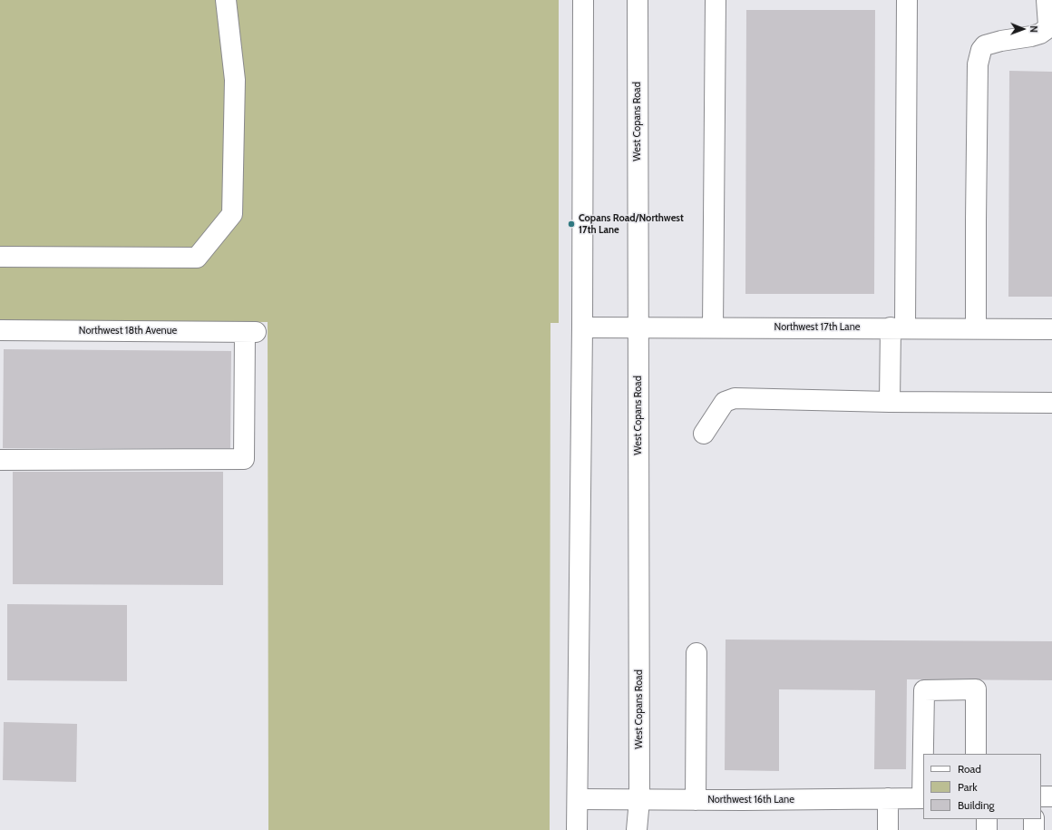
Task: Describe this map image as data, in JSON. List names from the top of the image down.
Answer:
{
  "streets": {
    "street": [
      "West Copans Road",
      "Northwest 17th Lane",
      "Northwest 18th Avenue",
      "Northwest 16th Lane"
    ]
  },
  "crossings": [
    ["West Copans Road", "Northwest 17th Lane"],
    ["West Copans Road", "Northwest 16th Lane"]
  ],
  "places": ["Copans Road/Northwest 17th Lane"],
  "legend": ["Road", "Park", "Building"],
  "north": "right"
}
